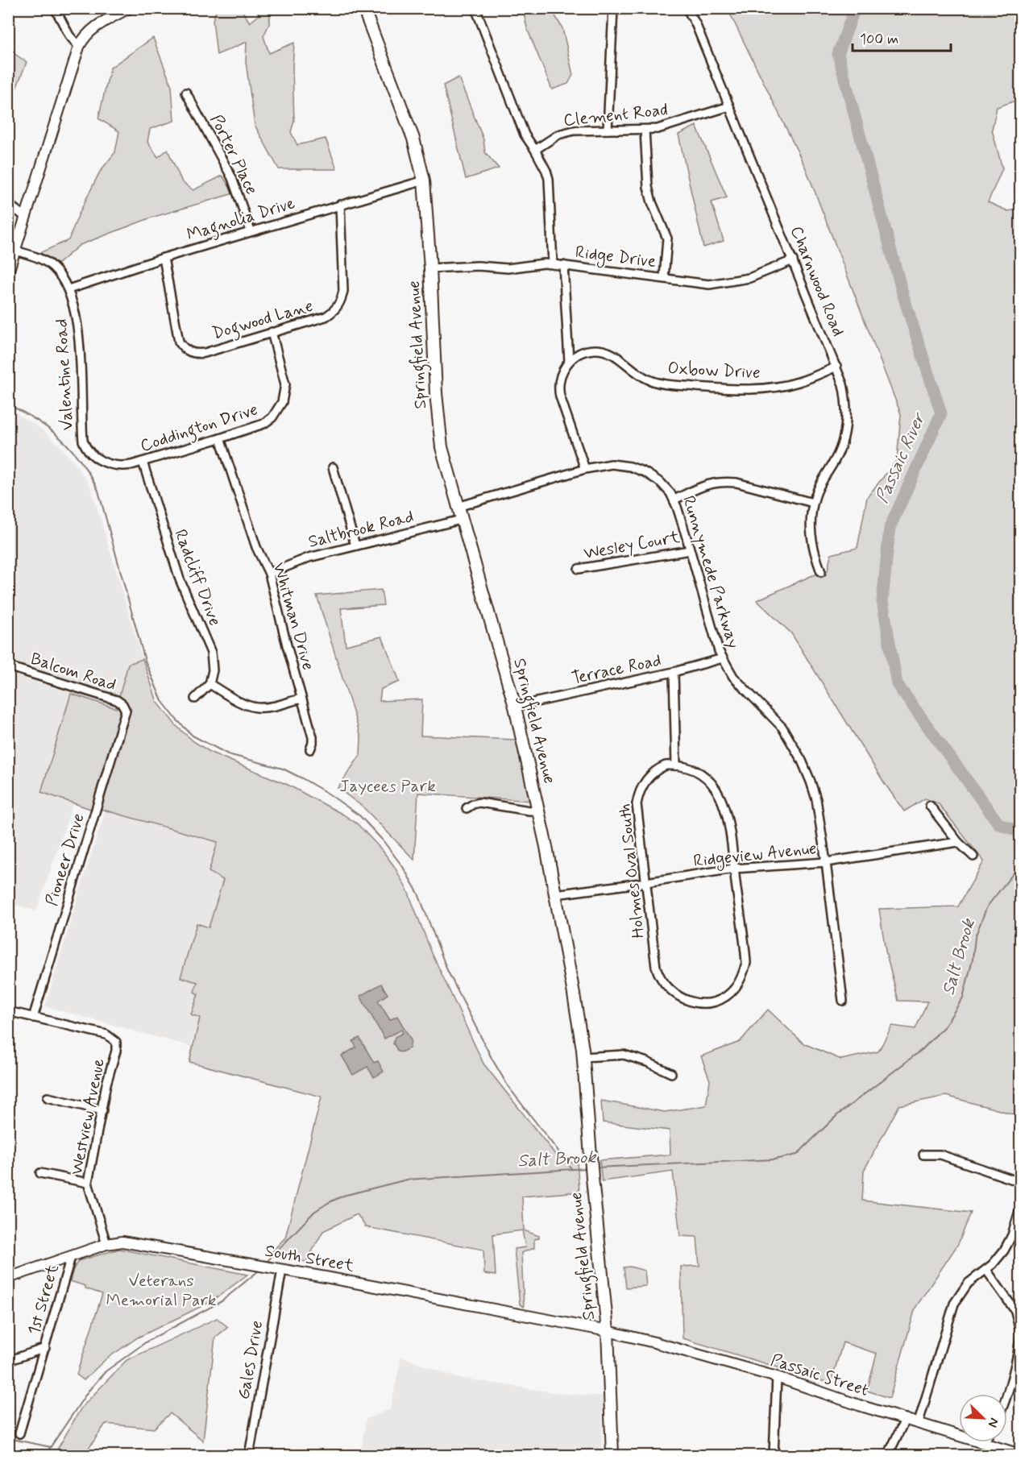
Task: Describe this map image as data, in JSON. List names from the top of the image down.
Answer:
{
  "streets": {
    "main road": ["Springfield Avenue"],
    "street": [
      "Clement Road",
      "Porter Place",
      "Magnolia Drive",
      "Ridge Drive",
      "Charnwood Road",
      "Dogwood Lane",
      "Oxbow Drive",
      "Valentine Road",
      "Coddington Drive",
      "Saltbrook Road",
      "Wesley Court",
      "Runnymede Parkway",
      "Radcliff Drive",
      "Whitman Drive",
      "Terrace Road",
      "Balcom Road",
      "Ridgeview Avenue",
      "Pioneer Drive",
      "Holmes Oval South",
      "Westview Avenue",
      "South Street",
      "1st Street",
      "Gales Drive",
      "Passaic Street"
    ]
  },
  "crossings": [
    ["Clement Road", "Charnwood Road"],
    ["Porter Place", "Magnolia Drive"],
    ["Magnolia Drive", "Dogwood Lane"],
    ["Magnolia Drive", "Springfield Avenue"],
    ["Magnolia Drive", "Valentine Road"],
    ["Ridge Drive", "Charnwood Road"],
    ["Ridge Drive", "Springfield Avenue"],
    ["Charnwood Road", "Oxbow Drive"],
    ["Dogwood Lane", "Coddington Drive"],
    ["Springfield Avenue", "Saltbrook Road"],
    ["Springfield Avenue", "Runnymede Parkway"],
    ["Springfield Avenue", "Terrace Road"],
    ["Springfield Avenue", "Ridgeview Avenue"],
    ["Springfield Avenue", "South Street"],
    ["Springfield Avenue", "Passaic Street"],
    ["Valentine Road", "Coddington Drive"],
    ["Coddington Drive", "Radcliff Drive"],
    ["Coddington Drive", "Whitman Drive"],
    ["Saltbrook Road", "Whitman Drive"],
    ["Wesley Court", "Runnymede Parkway"],
    ["Runnymede Parkway", "Terrace Road"],
    ["Runnymede Parkway", "Ridgeview Avenue"],
    ["Balcom Road", "Pioneer Drive"],
    ["Ridgeview Avenue", "Holmes Oval South"],
    ["Pioneer Drive", "Westview Avenue"],
    ["Westview Avenue", "South Street"],
    ["South Street", "1st Street"],
    ["South Street", "Gales Drive"],
    ["South Street", "Passaic Street"]
  ],
  "water": ["Passaic River", "Salt Brook"],
  "parks": ["Jaycees Park", "Veterans Memorial Park"],
  "scale_bar": "100 m",
  "north": "bottom right"
}
